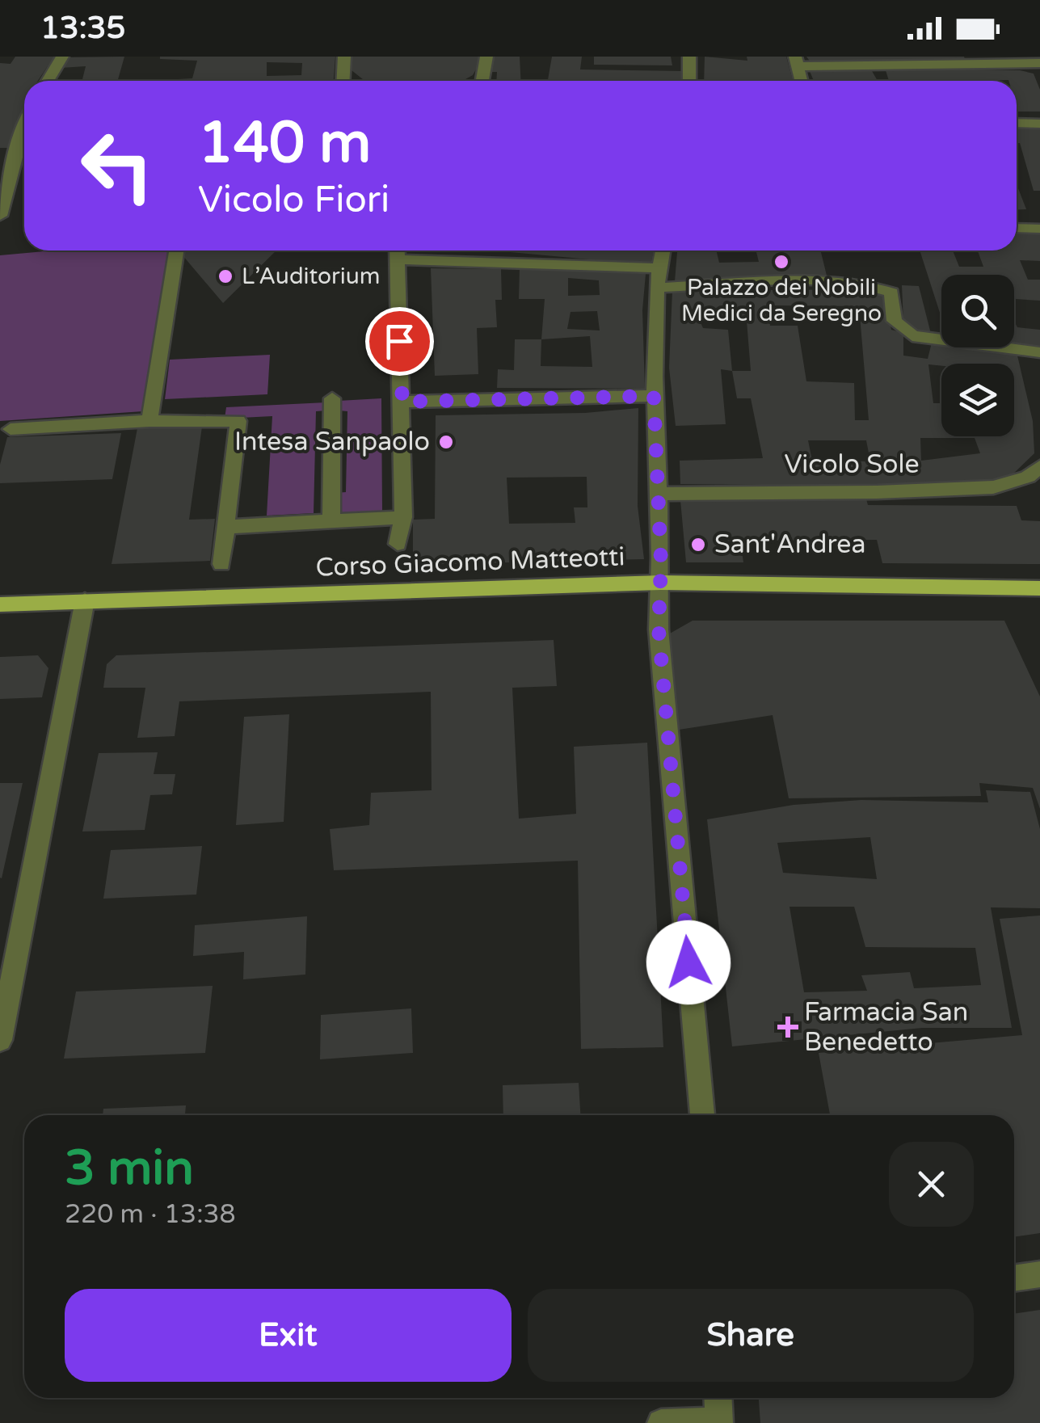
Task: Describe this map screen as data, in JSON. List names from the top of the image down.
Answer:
{
  "streets": {
    "main road": ["Corso Giacomo Matteotti"],
    "street": ["Vicolo Sole"]
  },
  "places": {
    "other": [
      "Palazzo dei Nobili Medici da Seregno",
      "L’Auditorium",
      "Intesa Sanpaolo",
      "Sant'Andrea"
    ],
    "health": ["Farmacia San Benedetto"]
  },
  "page": {
    "status": "13:35",
    "turn": ["140 m", "Vicolo Fiori"],
    "heading": ["3 min", "220 m · 13:38"],
    "buttons": ["Exit", "Share"]
  }
}
